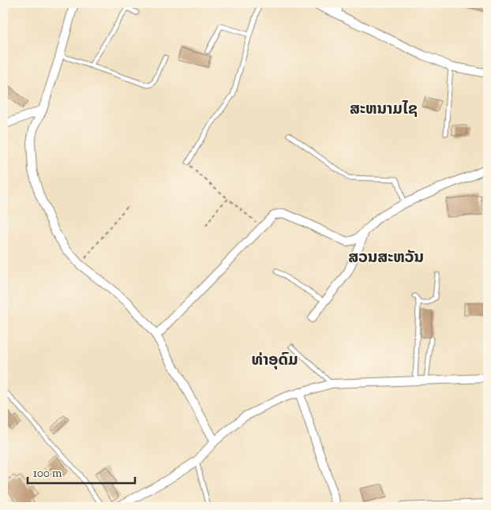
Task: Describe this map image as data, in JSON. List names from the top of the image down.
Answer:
{
  "districts": ["ສະຫນາມໄຊ", "ສວນສະຫວັນ", "ທ່າອຸດົມ"],
  "scale_bar": "100 m"
}
